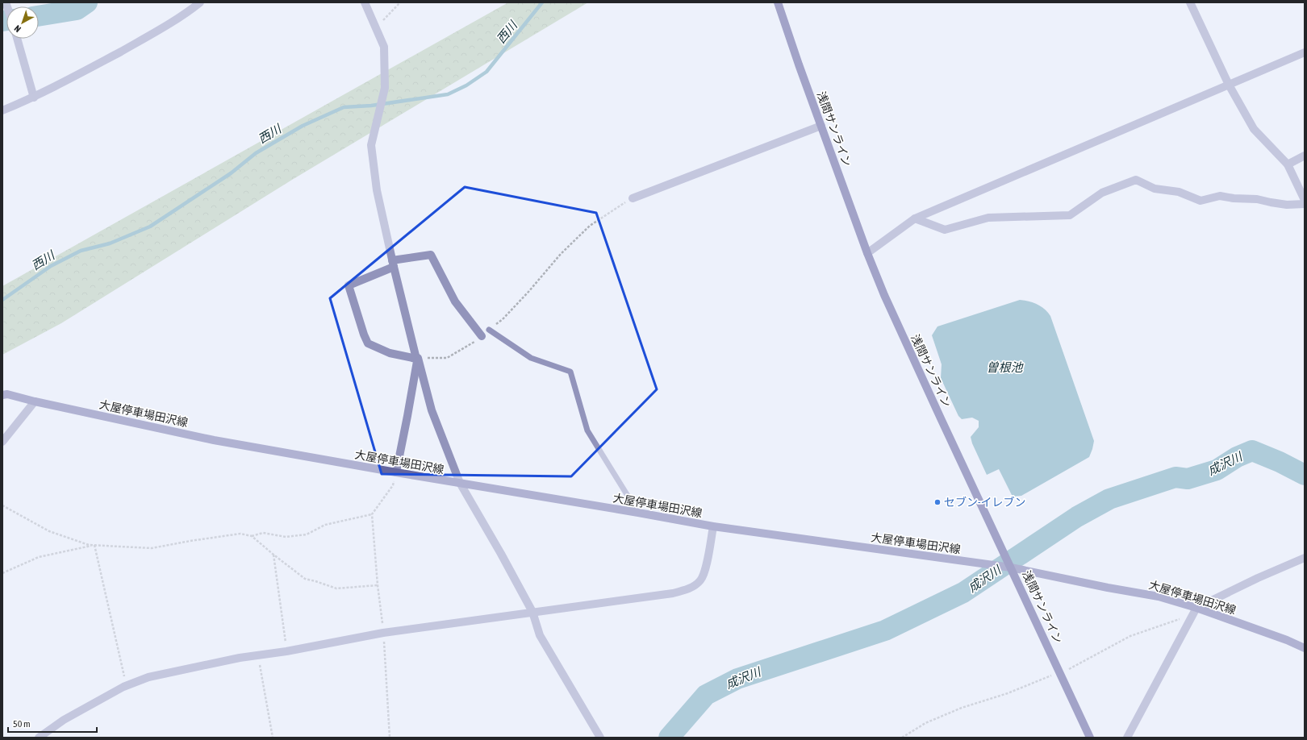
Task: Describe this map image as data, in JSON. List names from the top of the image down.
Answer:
{
  "streets": {
    "main road": ["浅間サンライン", "大屋停車場田沢線"]
  },
  "crossings": [
    ["浅間サンライン", "大屋停車場田沢線"]
  ],
  "water": ["西川", "曽根池", "成沢川"],
  "places": ["セブン-イレブン"],
  "scale_bar": "50 m",
  "north": "bottom left"
}
